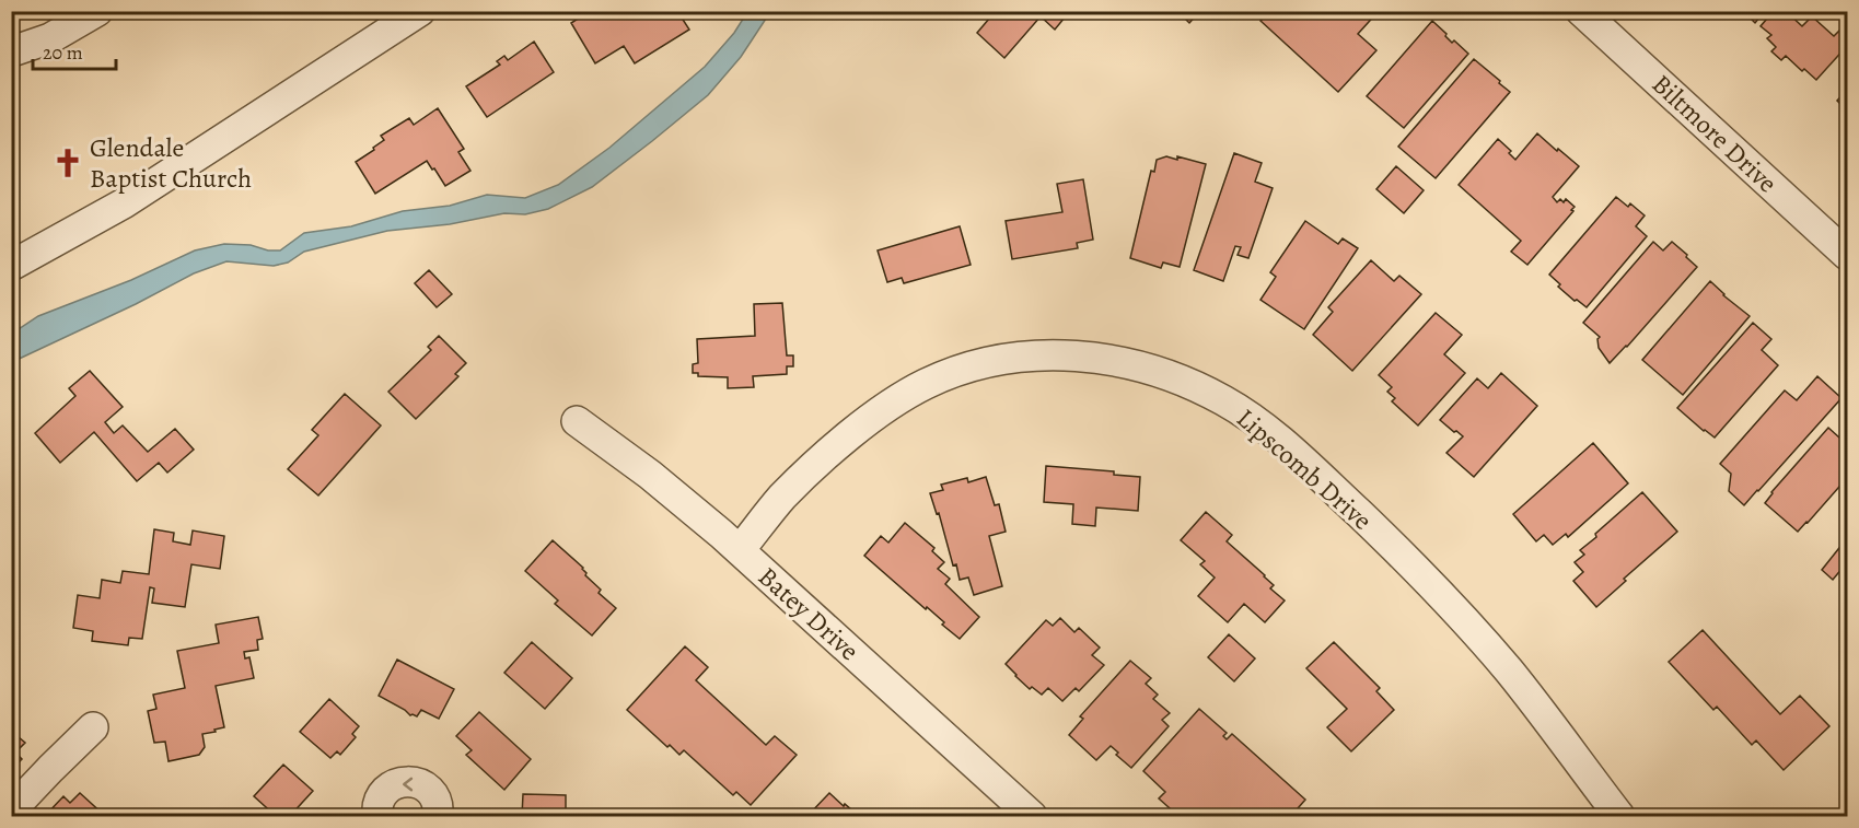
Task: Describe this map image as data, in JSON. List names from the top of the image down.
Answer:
{
  "streets": {
    "street": ["Biltmore Drive", "Lipscomb Drive", "Batey Drive"]
  },
  "crossings": [
    ["Lipscomb Drive", "Batey Drive"]
  ],
  "places": {
    "church": ["Glendale Baptist Church"]
  },
  "scale_bar": "20 m"
}
